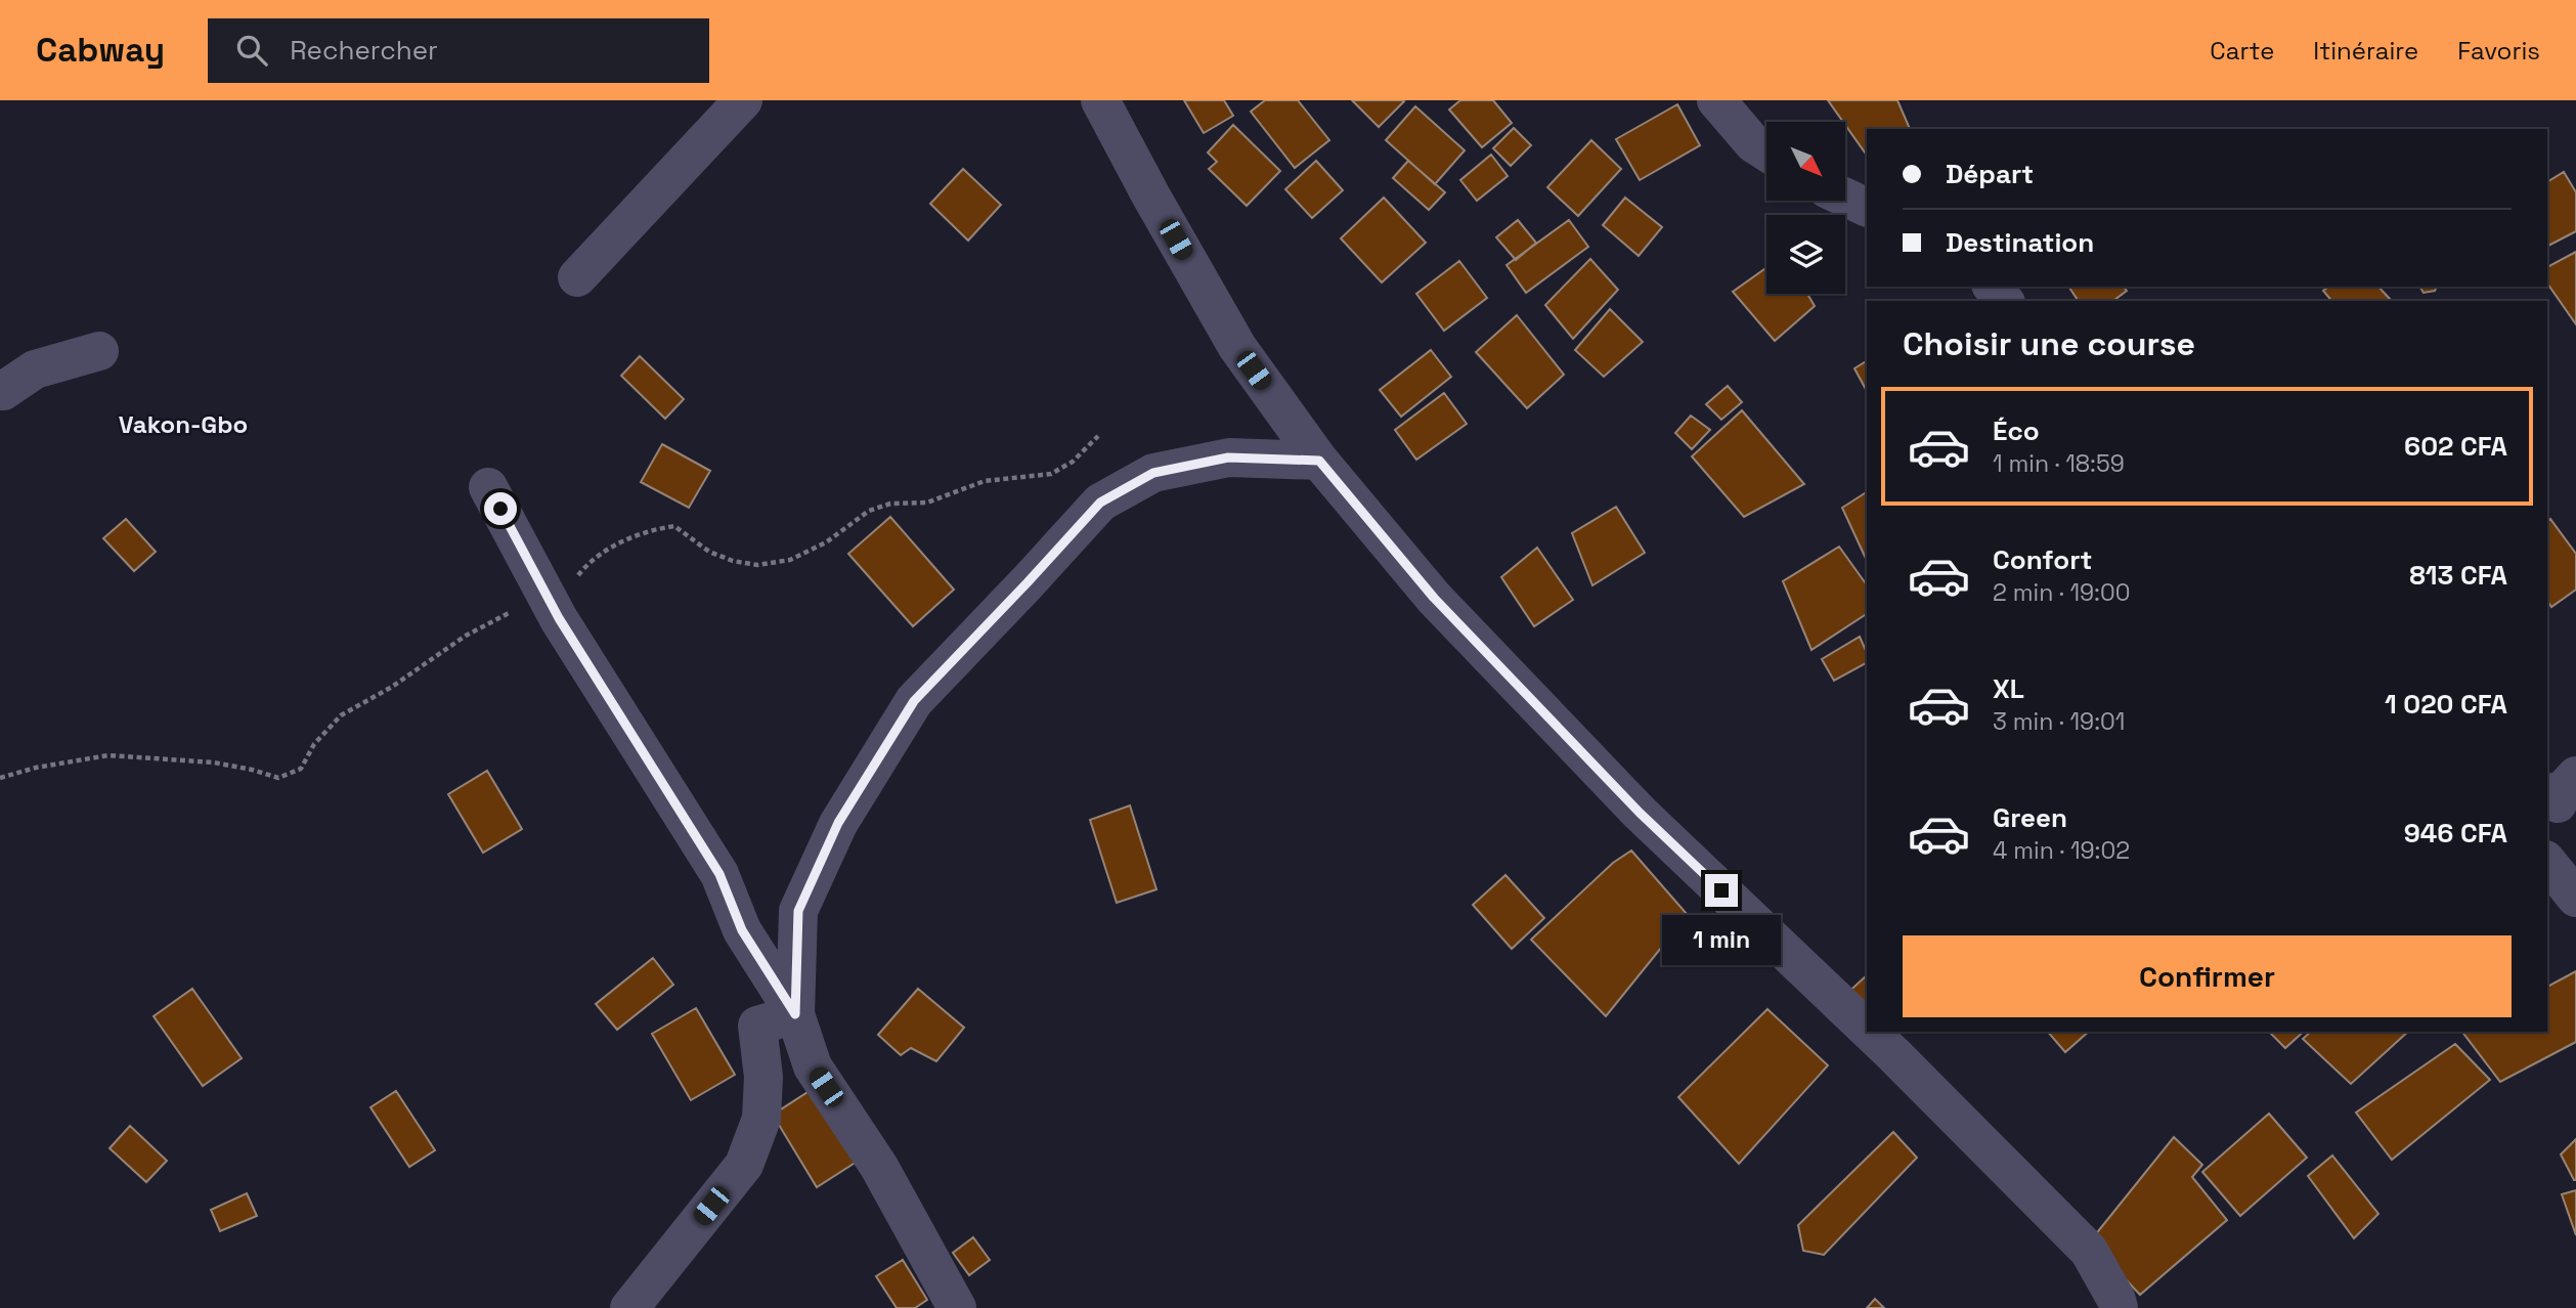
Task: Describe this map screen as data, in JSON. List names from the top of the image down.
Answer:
{
  "districts": ["Vakon-Gbo"],
  "north": "bottom right",
  "page": {
    "header": "Cabway",
    "search": "Rechercher",
    "nav": ["Carte", "Itinéraire", "Favoris"],
    "banner": ["Départ", "Destination"],
    "heading": "Choisir une course",
    "list": [
      {
        "name": "Éco",
        "note": "1 min · 18:59",
        "value": "602 CFA"
      },
      {
        "name": "Confort",
        "note": "2 min · 19:00",
        "value": "813 CFA"
      },
      {
        "name": "XL",
        "note": "3 min · 19:01",
        "value": "1 020 CFA"
      },
      {
        "name": "Green",
        "note": "4 min · 19:02",
        "value": "946 CFA"
      }
    ],
    "bubble": "1 min",
    "buttons": "Confirmer"
  }
}
